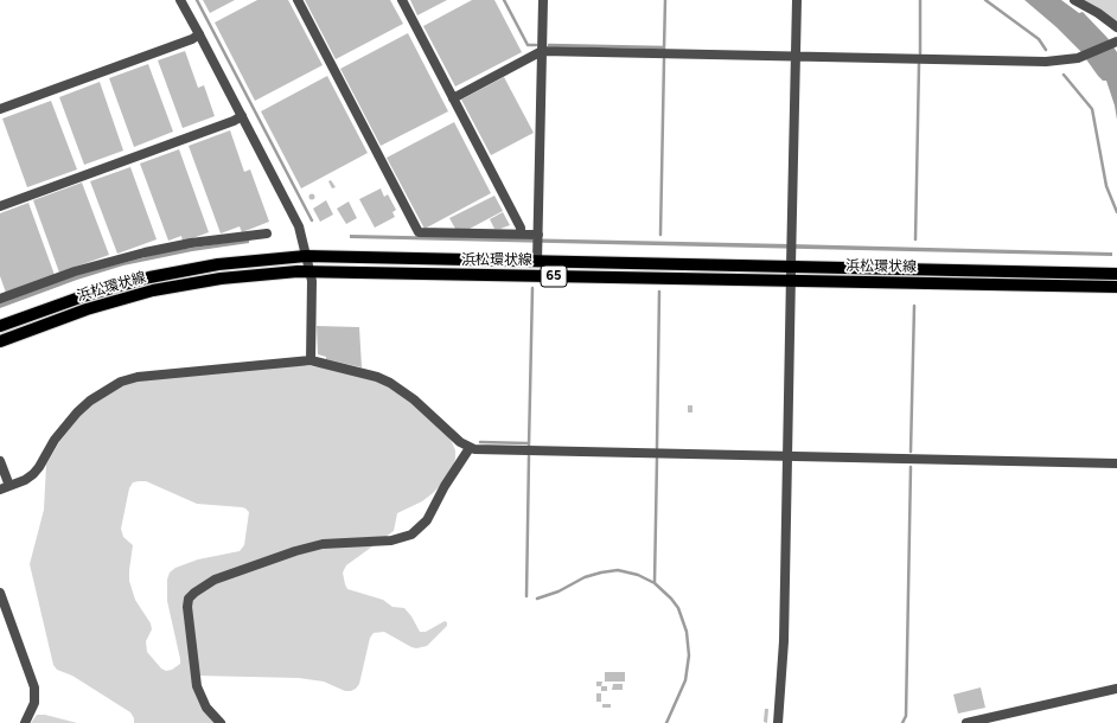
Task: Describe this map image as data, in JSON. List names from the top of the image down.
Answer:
{
  "streets": {
    "main road": ["浜松環状線", "65"]
  }
}
